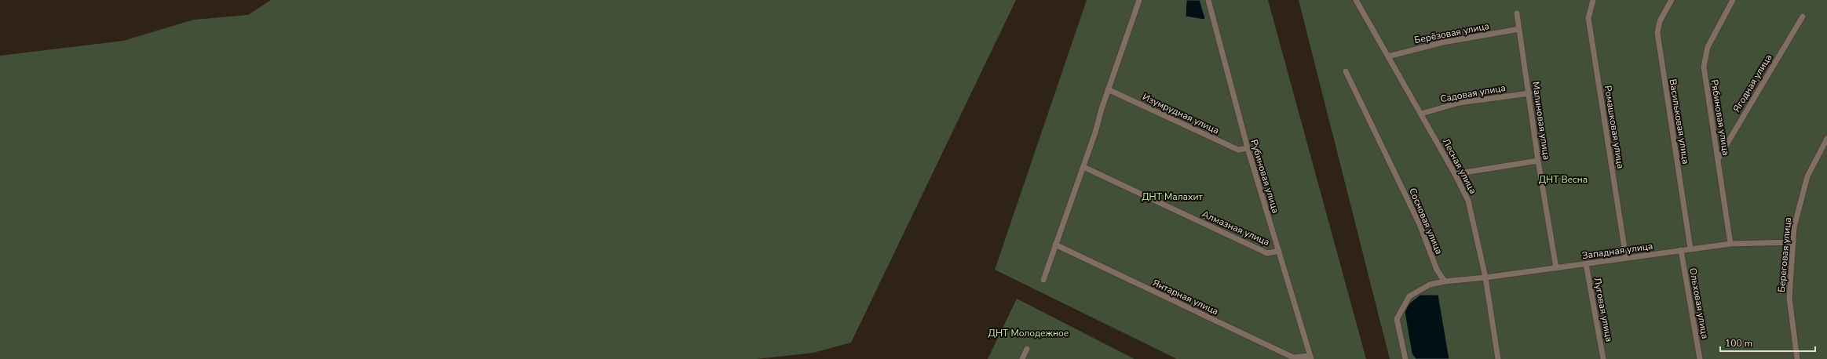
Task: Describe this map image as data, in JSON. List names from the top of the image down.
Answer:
{
  "streets": {
    "street": [
      "Берёзовая улица",
      "Ягодная улица",
      "Садовая улица",
      "Изумрудная улица",
      "Рябиновая улица",
      "Малиновая улица",
      "Васильковая улица",
      "Ромашковая улица",
      "Лесная улица",
      "Рубиновая улица",
      "Сосновая улица",
      "Алмазная улица",
      "Западная улица",
      "Береговая улица",
      "Янтарная улица",
      "Ольховая улица",
      "Луговая улица"
    ]
  },
  "crossings": [
    ["Берёзовая улица", "Малиновая улица"],
    ["Берёзовая улица", "Лесная улица"],
    ["Ягодная улица", "Рябиновая улица"],
    ["Садовая улица", "Малиновая улица"],
    ["Садовая улица", "Лесная улица"],
    ["Изумрудная улица", "Рубиновая улица"],
    ["Рябиновая улица", "Западная улица"],
    ["Малиновая улица", "Западная улица"],
    ["Васильковая улица", "Западная улица"],
    ["Ромашковая улица", "Западная улица"],
    ["Лесная улица", "Западная улица"],
    ["Рубиновая улица", "Алмазная улица"],
    ["Рубиновая улица", "Янтарная улица"],
    ["Сосновая улица", "Западная улица"],
    ["Западная улица", "Береговая улица"],
    ["Западная улица", "Ольховая улица"],
    ["Западная улица", "Луговая улица"]
  ],
  "parks": ["ДНТ Весна", "ДНТ Малахит", "ДНТ Молодежное"],
  "scale_bar": "100 m"
}
